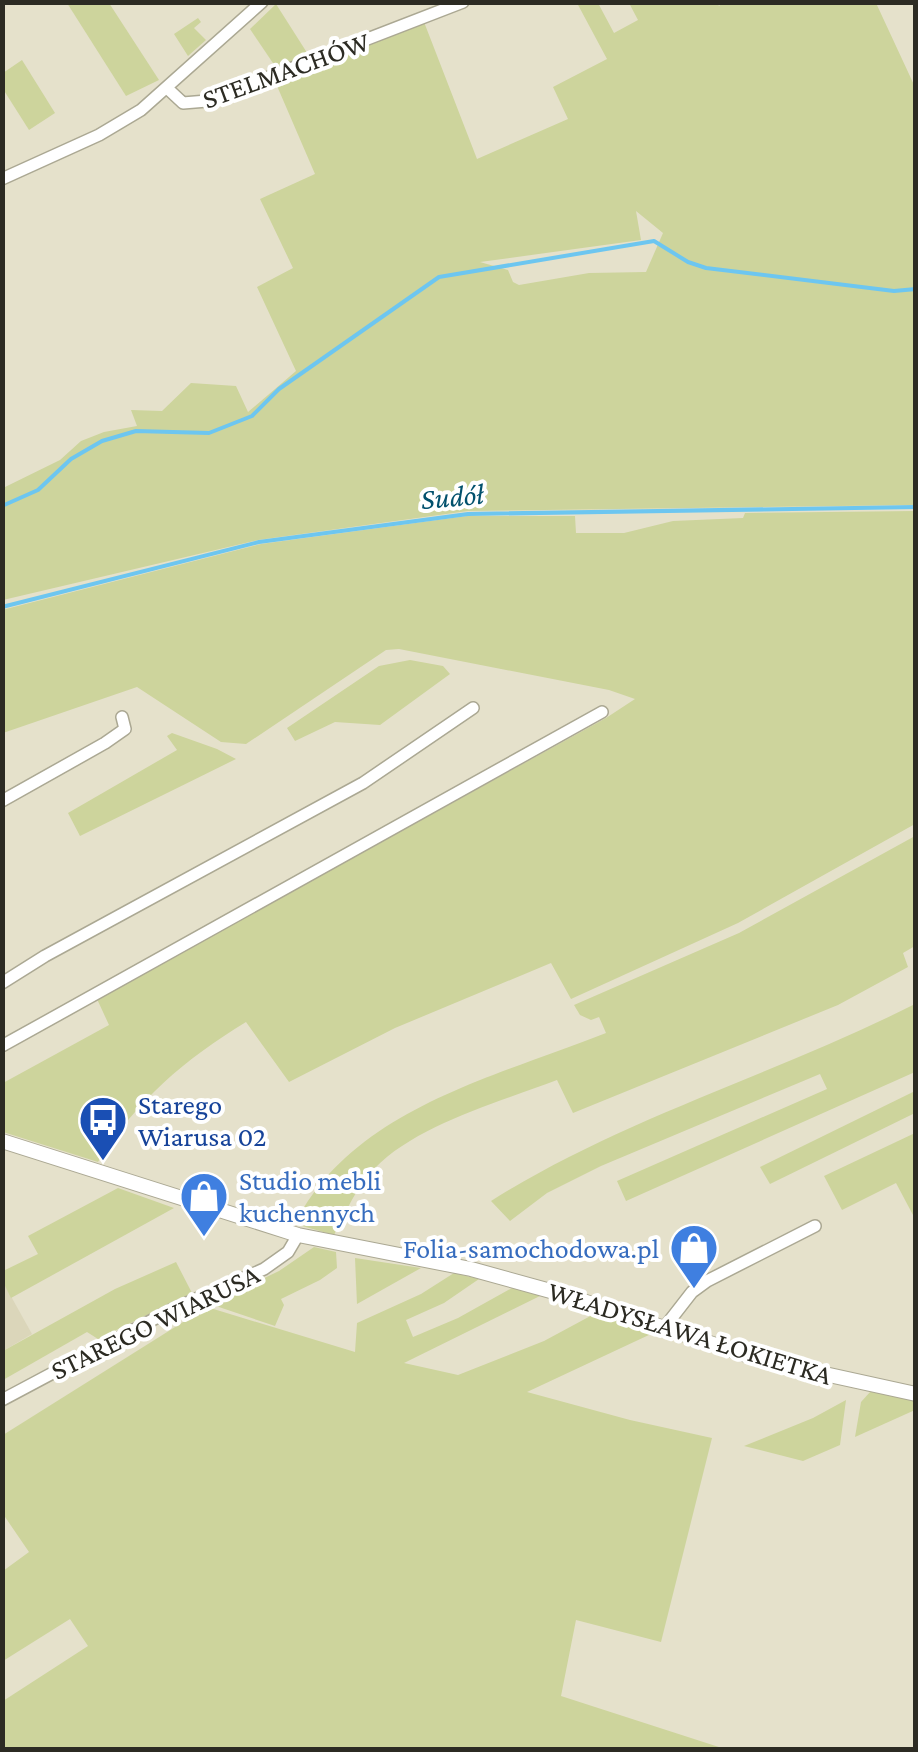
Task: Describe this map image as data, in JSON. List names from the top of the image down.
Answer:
{
  "streets": {
    "street": ["STELMACHÓW", "STAREGO WIARUSA", "WŁADYSŁAWA ŁOKIETKA"]
  },
  "crossings": [
    ["STAREGO WIARUSA", "WŁADYSŁAWA ŁOKIETKA"]
  ],
  "water": ["Sudół"],
  "places": {
    "bus stop": ["Starego Wiarusa 02"],
    "shop": ["Studio mebli kuchennych", "Folia-samochodowa.pl"]
  }
}
